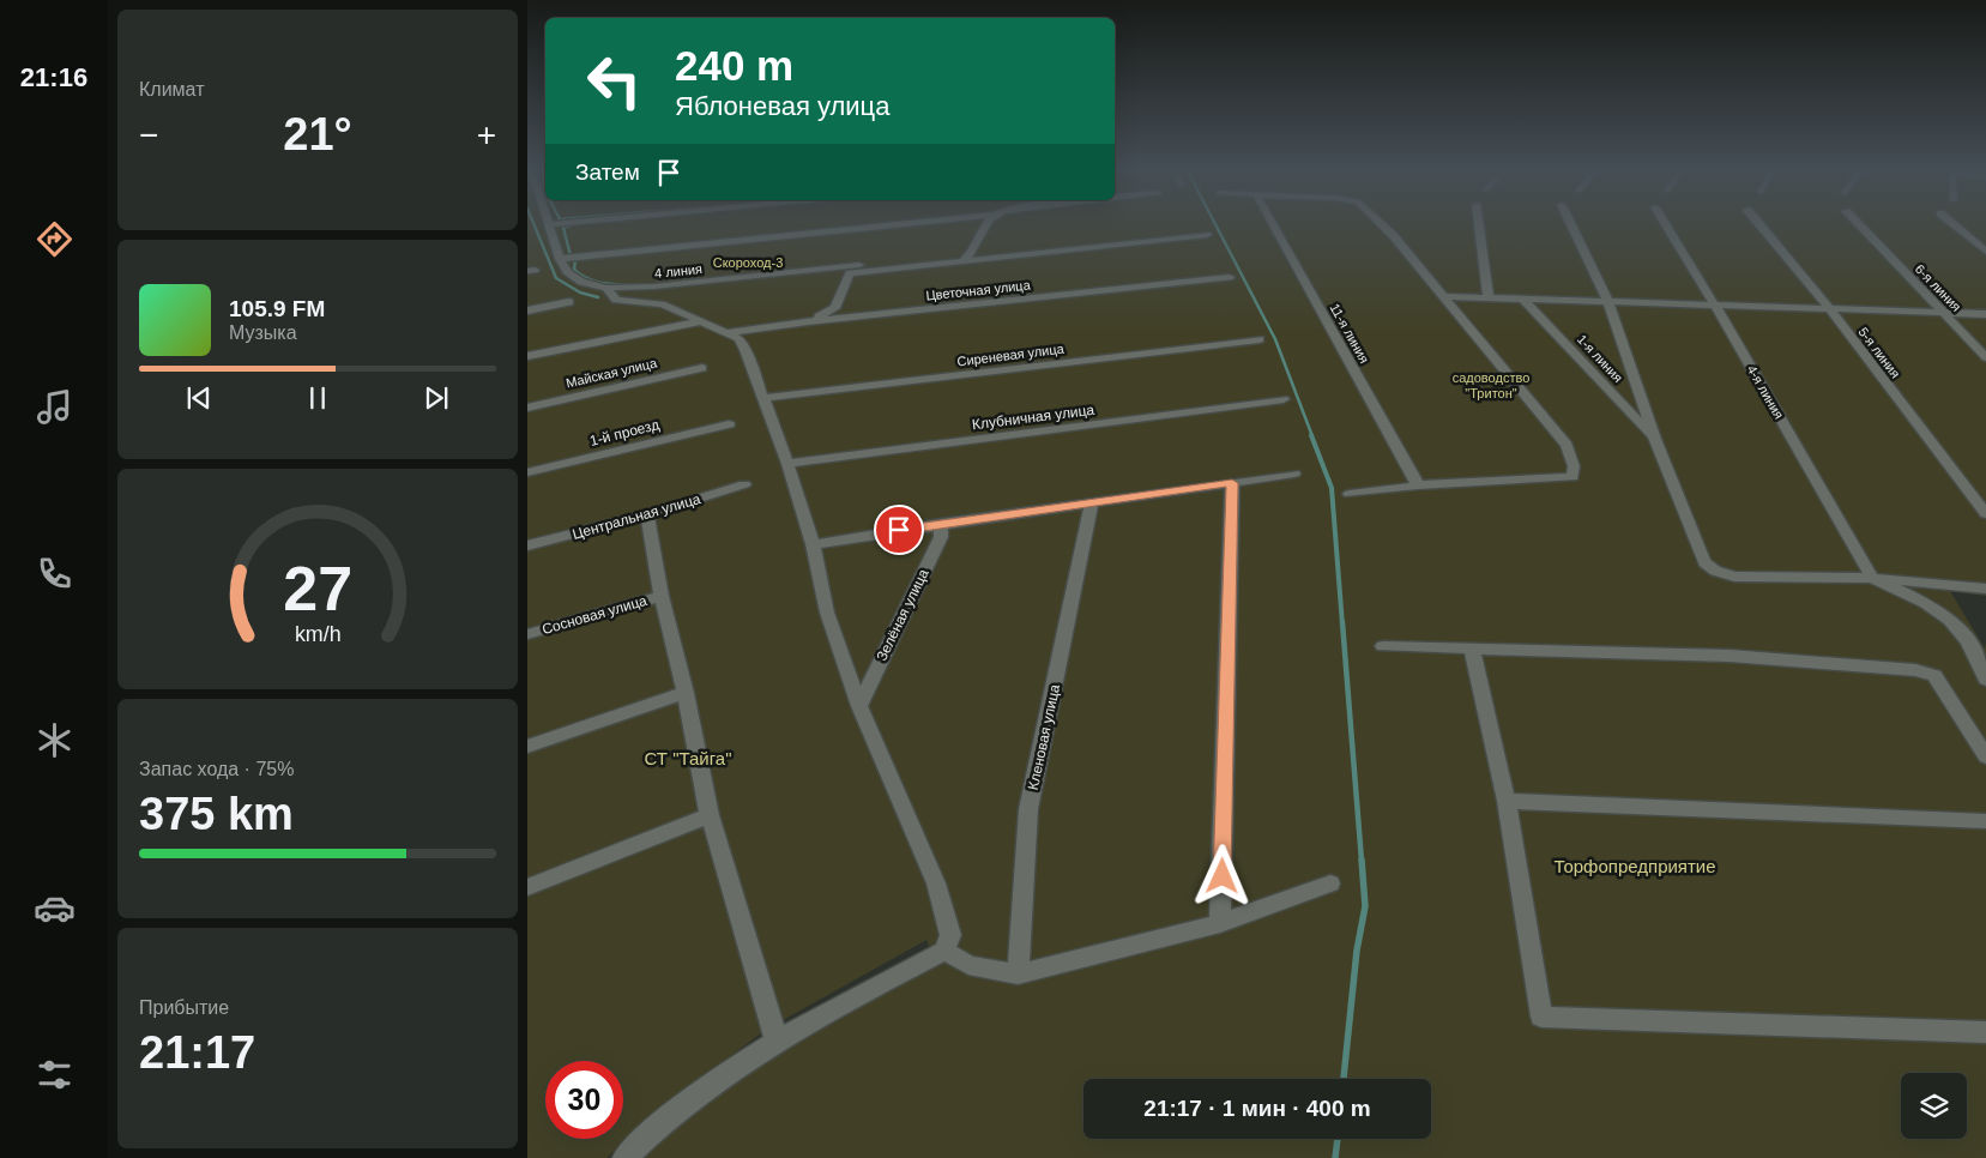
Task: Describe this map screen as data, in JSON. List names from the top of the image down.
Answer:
{
  "streets": {
    "street": [
      "4 линия",
      "6-я линия",
      "Цветочная улица",
      "11-я линия",
      "5-я линия",
      "Сиреневая улица",
      "1-я линия",
      "Майская улица",
      "4-я линия",
      "Клубничная улица",
      "1-й проезд",
      "Центральная улица",
      "Сосновая улица",
      "Зелёная улица",
      "Кленовая улица"
    ]
  },
  "parks": [
    "Скороход-3",
    "садоводство \"Тритон\"",
    "СТ \"Тайга\"",
    "Торфопредприятие"
  ],
  "page": {
    "tabs": "21:16",
    "tile": [
      "Климат",
      ["Запас хода · 75%", "375 km"],
      ["Прибытие", "21:17"]
    ],
    "turn": ["240 m", "Яблоневая улица"],
    "heat": ["−", "21°", "+"],
    "then": "Затем",
    "song": ["105.9 FM", "Музыка"],
    "limit": "30",
    "trip": "21:17 · 1 мин · 400 m",
    "gauge": ["27", "km/h"]
  }
}
